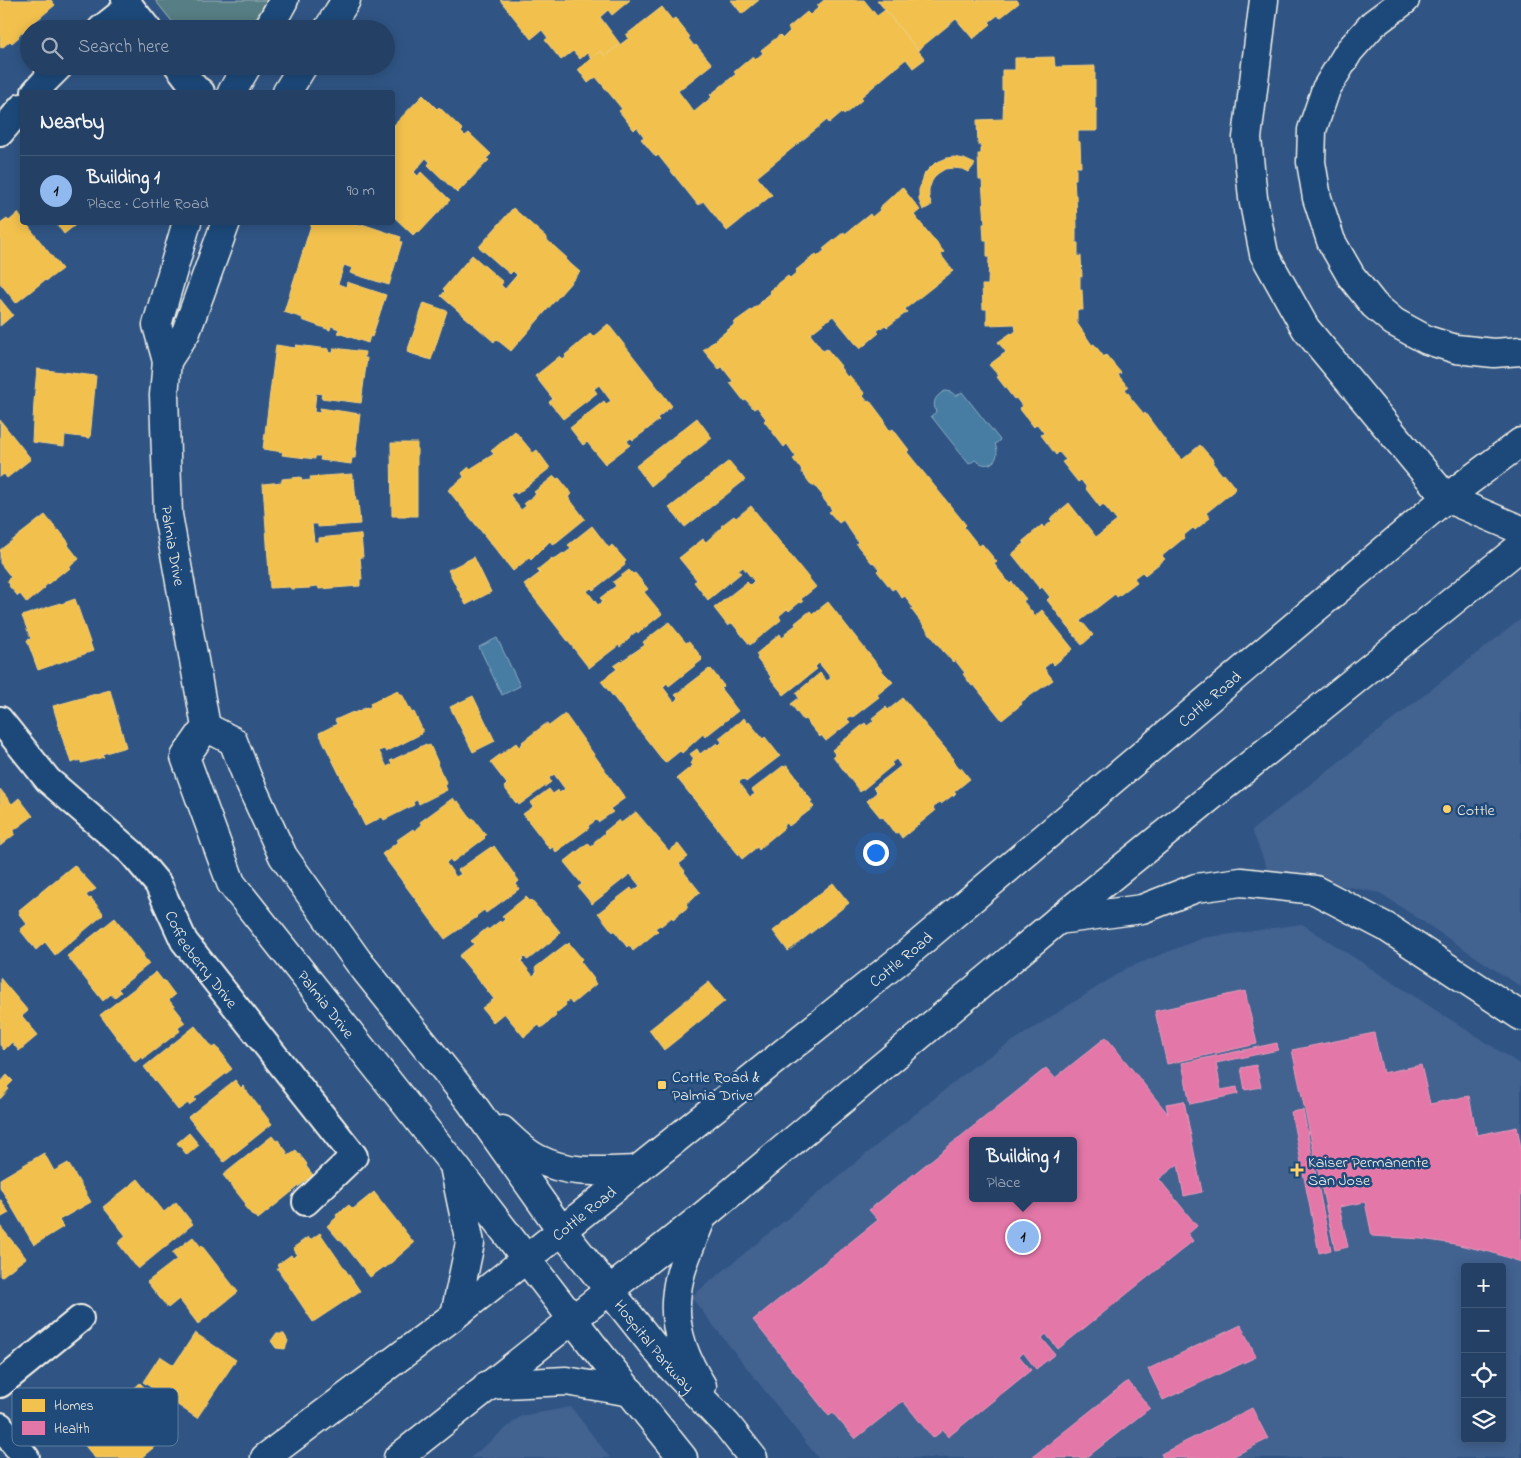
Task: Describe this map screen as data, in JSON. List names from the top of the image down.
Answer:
{
  "streets": {
    "main road": ["Palmia Drive", "Cottle Road", "Hospital Parkway"],
    "street": ["Coffeeberry Drive"]
  },
  "crossings": [
    ["Palmia Drive", "Cottle Road"],
    ["Cottle Road", "Hospital Parkway"]
  ],
  "places": {
    "other": ["Cottle"],
    "transit": ["Cottle Road & Palmia Drive"],
    "health": ["Kaiser Permanente San Jose"]
  },
  "legend": ["Homes", "Health"],
  "page": {
    "search": "Search here",
    "heading": "Nearby",
    "list": [
      {
        "mark": "1",
        "name": "Building 1",
        "note": "Place · Cottle Road",
        "value": "90 m"
      }
    ],
    "popup": ["Building 1", "Place"],
    "pins": "1",
    "map_buttons": ["+", "−"]
  }
}
